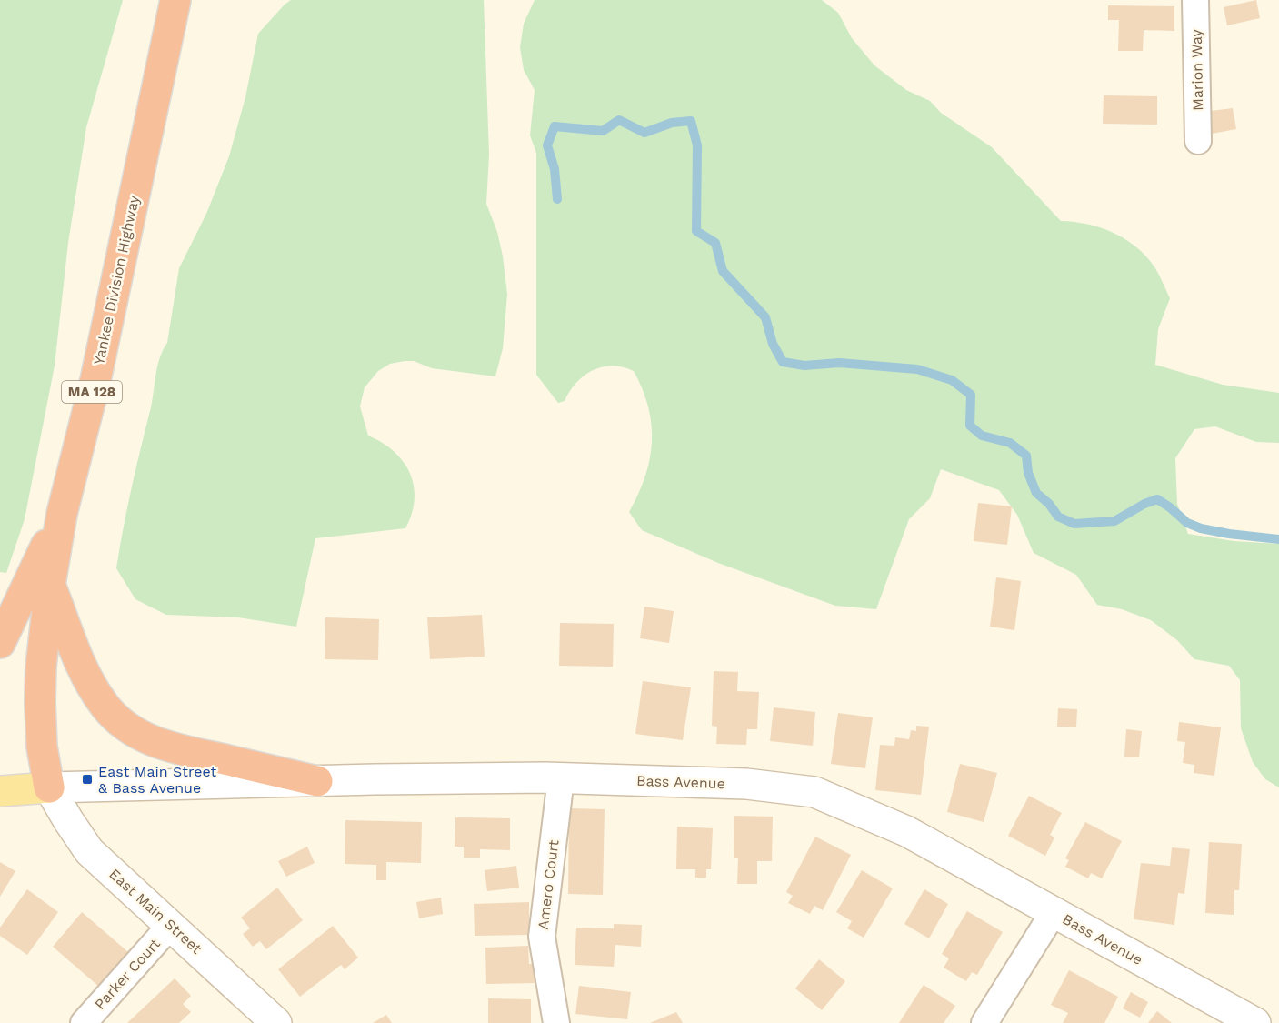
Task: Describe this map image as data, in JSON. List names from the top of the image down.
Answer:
{
  "streets": {
    "highway": ["Yankee Division Highway", "MA 128"],
    "main road": ["Bass Avenue", "East Main Street"],
    "street": ["Marion Way", "Amero Court", "Parker Court"]
  },
  "crossings": [
    ["Yankee Division Highway", "Bass Avenue"],
    ["Yankee Division Highway", "East Main Street"],
    ["Bass Avenue", "Amero Court"],
    ["Bass Avenue", "East Main Street"],
    ["East Main Street", "Parker Court"]
  ],
  "places": {
    "transit": ["East Main Street & Bass Avenue"]
  }
}
